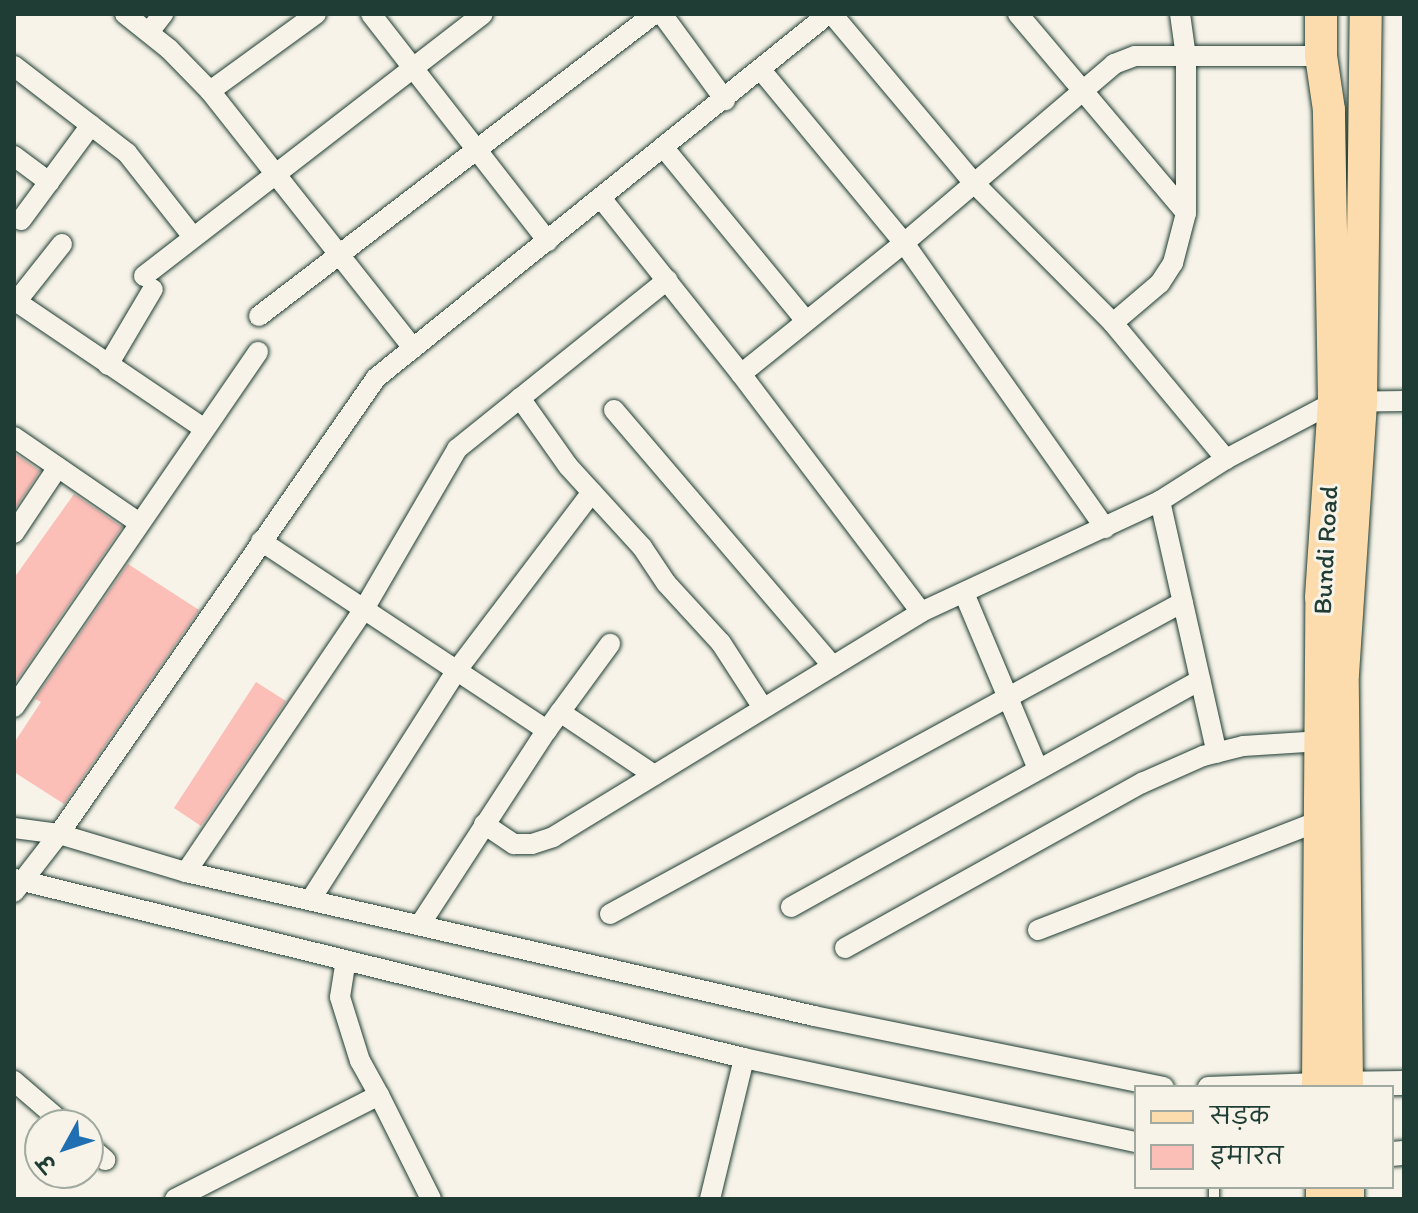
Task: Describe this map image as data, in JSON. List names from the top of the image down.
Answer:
{
  "streets": {
    "main road": ["Bundi Road"]
  },
  "legend": ["सड़क", "इमारत"],
  "north": "bottom left"
}
